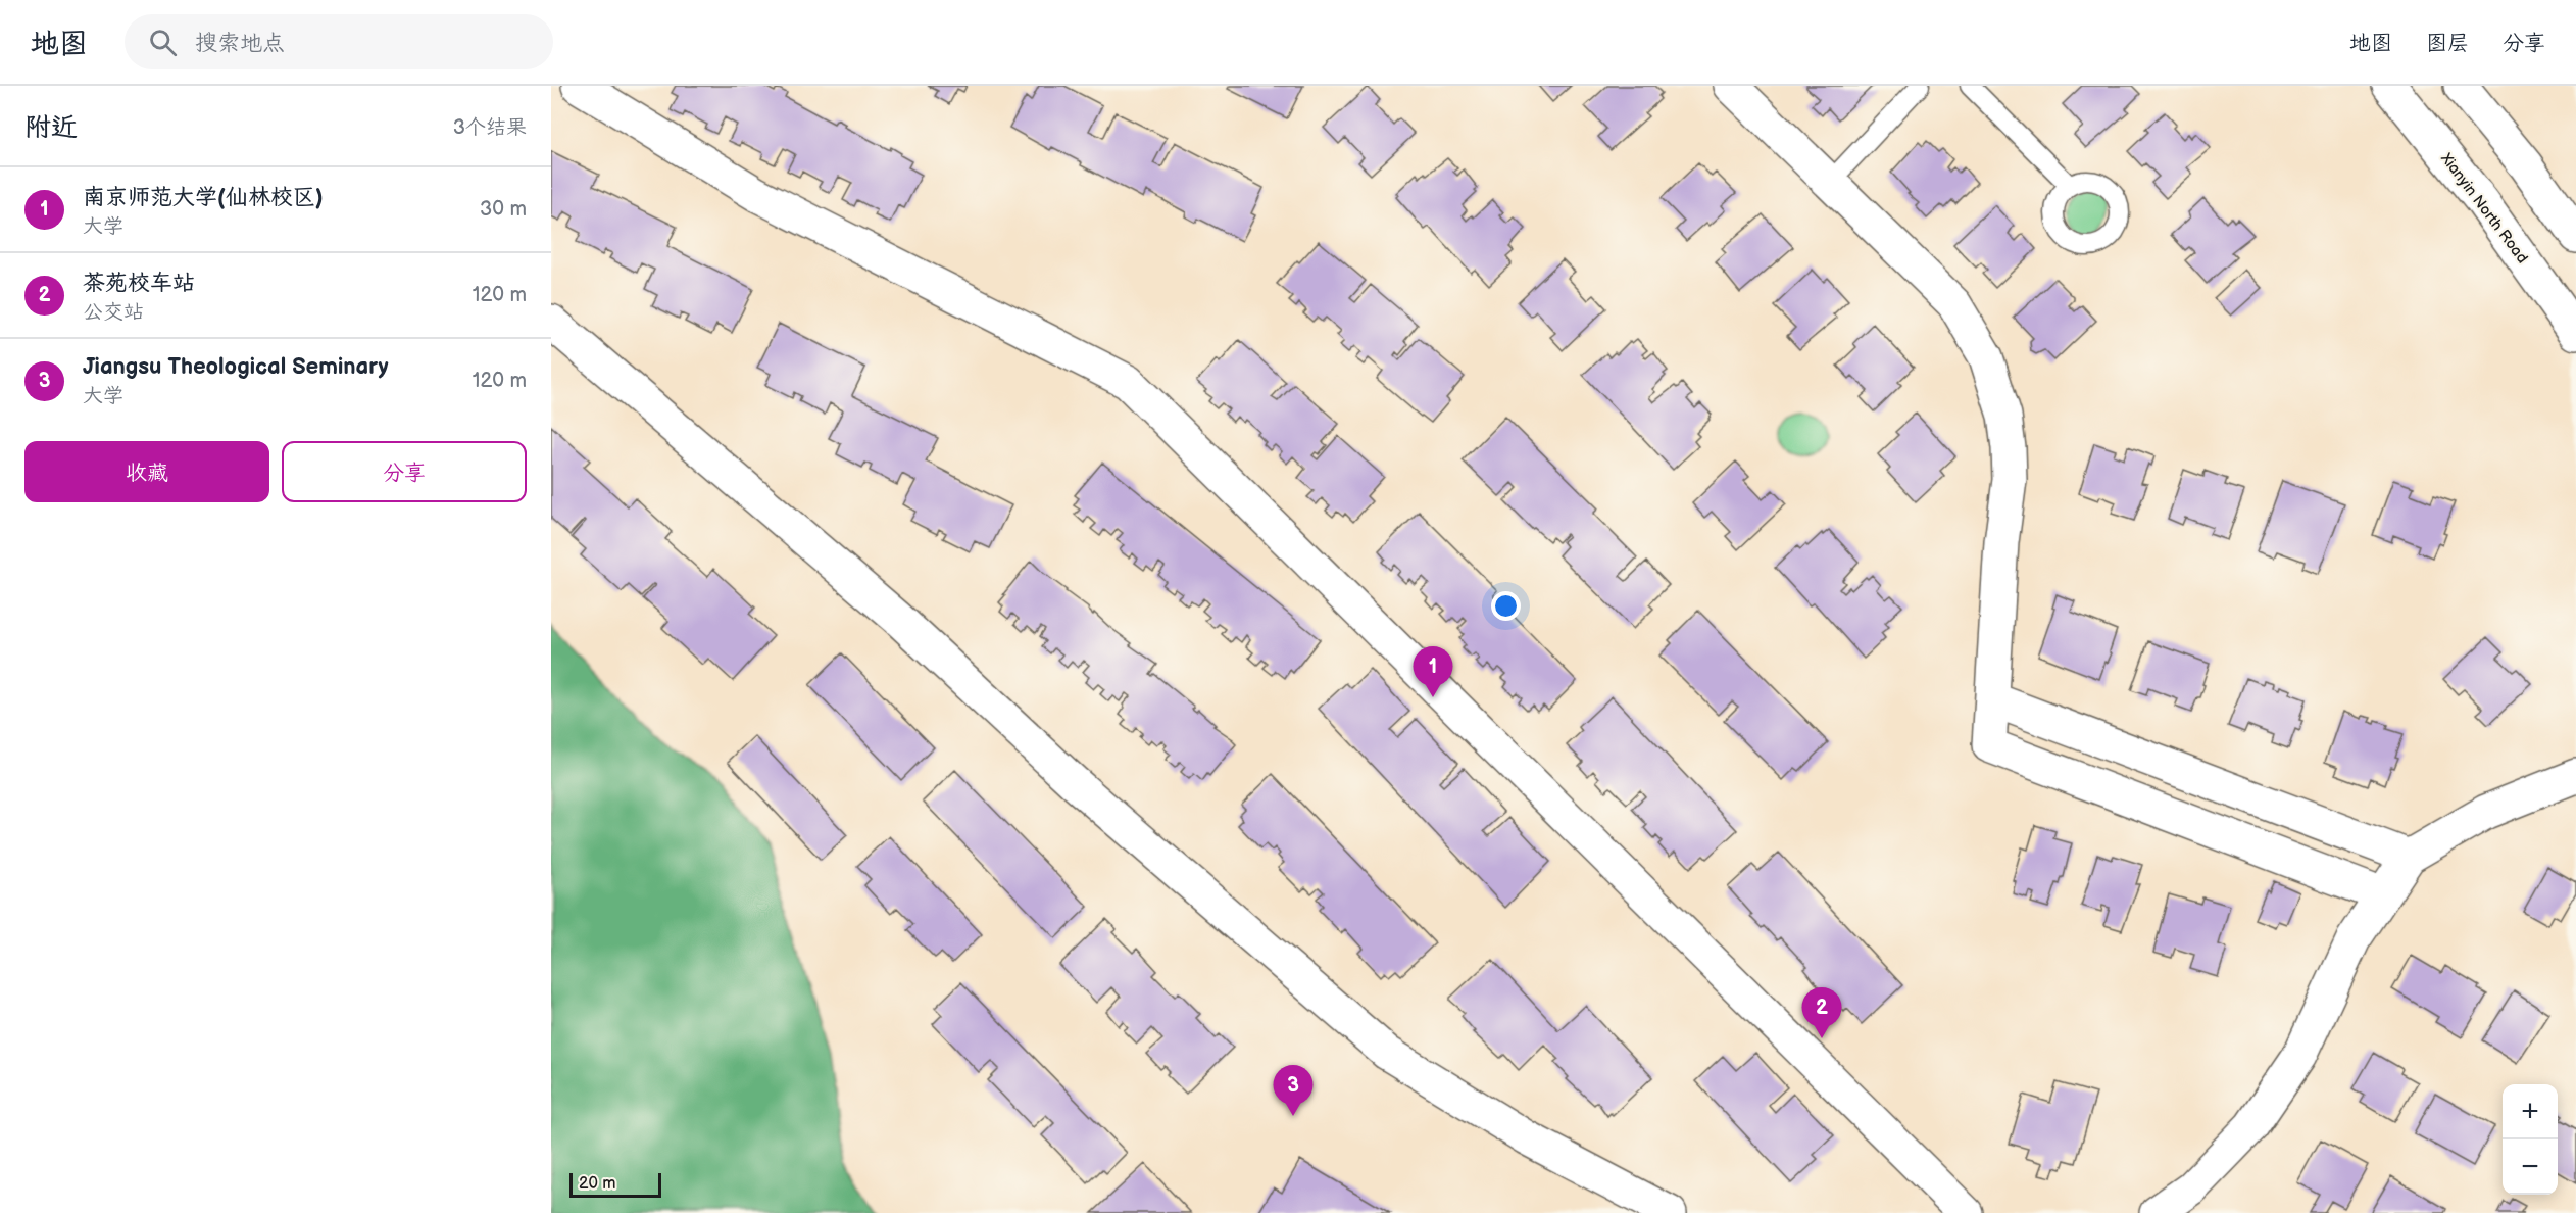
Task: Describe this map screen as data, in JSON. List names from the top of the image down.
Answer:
{
  "streets": {
    "street": ["Xianyin North Road"]
  },
  "scale_bar": "20 m",
  "page": {
    "header": "地图",
    "search": "搜索地点",
    "nav": ["地图", "图层", "分享"],
    "heading": ["附近", "3个结果"],
    "list": [
      {
        "mark": "1",
        "name": "南京师范大学(仙林校区)",
        "note": "大学",
        "value": "30 m"
      },
      {
        "mark": "2",
        "name": "茶苑校车站",
        "note": "公交站",
        "value": "120 m"
      },
      {
        "mark": "3",
        "name": "Jiangsu Theological Seminary",
        "note": "大学",
        "value": "120 m"
      }
    ],
    "buttons": ["收藏", "分享"],
    "pins": ["1", "2", "3"],
    "map_buttons": ["+", "−"],
    "scale": "20 m"
  }
}
